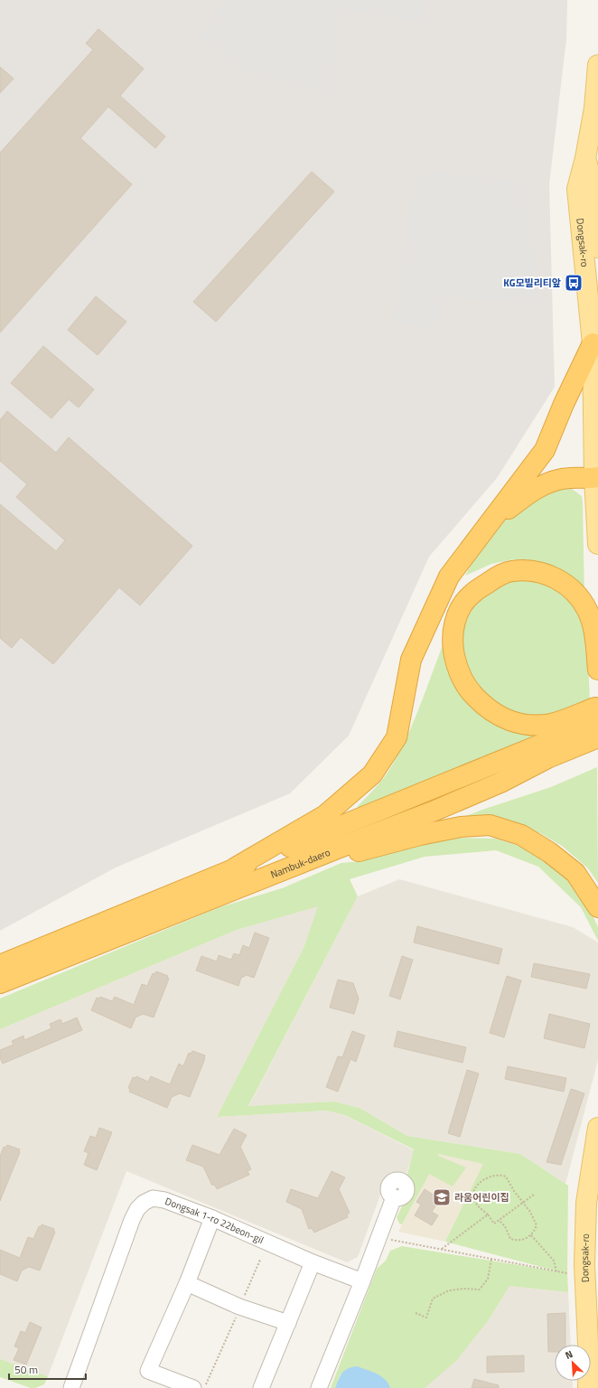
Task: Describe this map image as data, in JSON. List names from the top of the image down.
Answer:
{
  "streets": {
    "highway": ["Nambuk-daero"],
    "main road": ["Dongsak-ro"],
    "street": ["Dongsak 1-ro 22beon-gil"]
  },
  "places": {
    "bus stop": ["KG모빌리티앞"],
    "school or university": ["라움어린이집"]
  },
  "scale_bar": "50 m",
  "north": "top left"
}
